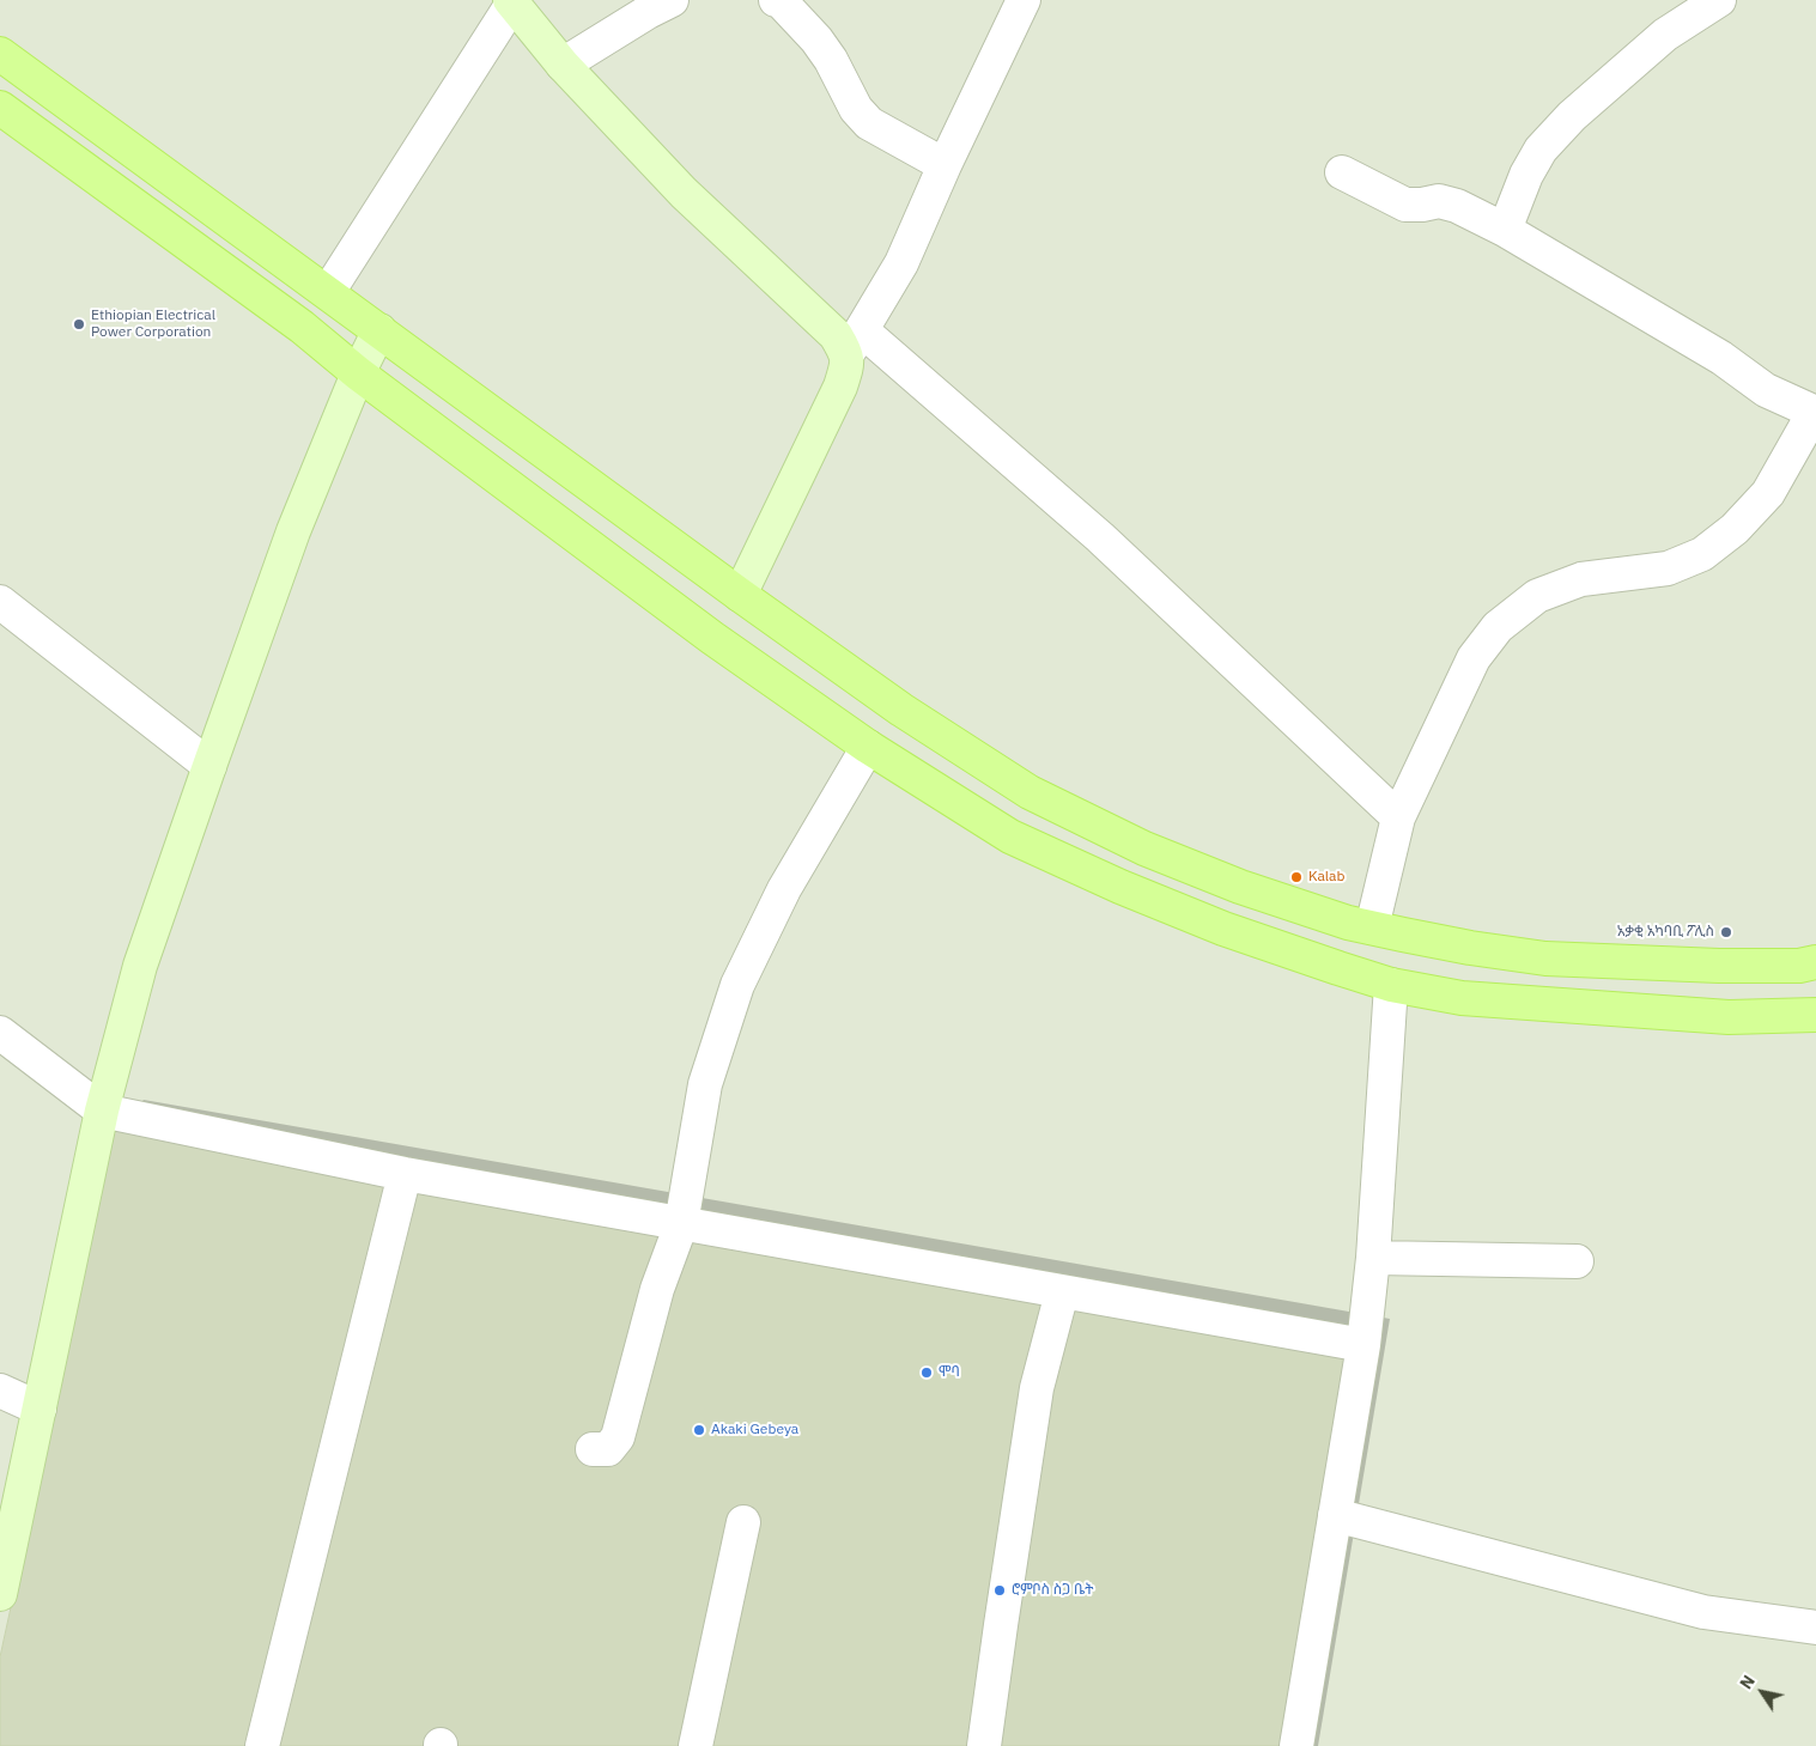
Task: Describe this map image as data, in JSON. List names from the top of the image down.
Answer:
{
  "places": [
    "Ethiopian Electrical Power Corporation",
    "Kalab",
    "አቃቂ አካባቢ ፖሊስ",
    "ሞባ",
    "Akaki Gebeya",
    "ሮምቦስ ስጋ ቤት"
  ],
  "north": "top left"
}
